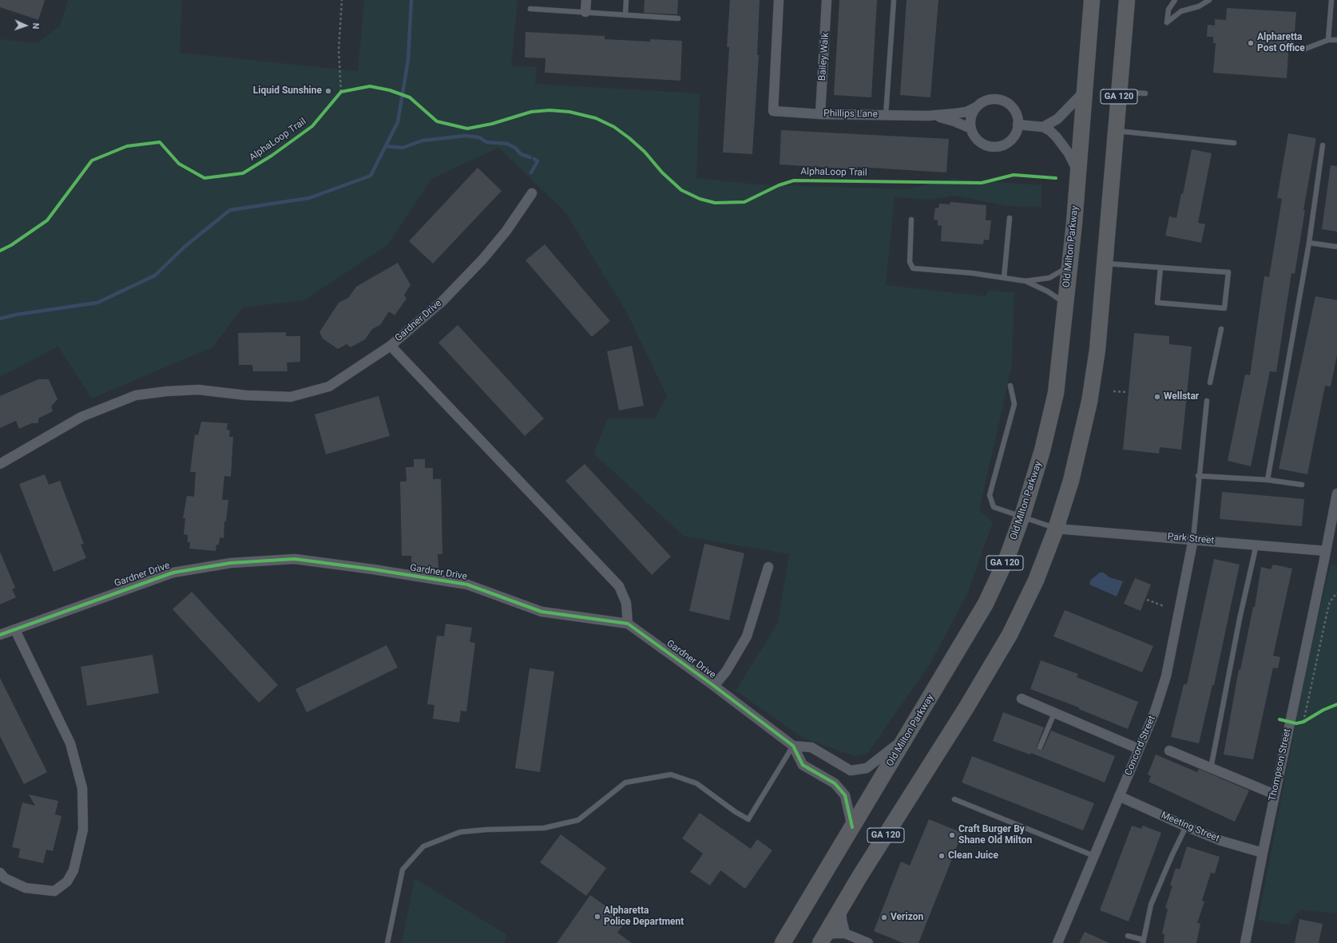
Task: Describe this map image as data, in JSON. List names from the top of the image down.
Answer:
{
  "streets": {
    "highway": ["GA 120", "Old Milton Parkway"],
    "street": [
      "Bailey Walk",
      "Phillips Lane",
      "Gardner Drive",
      "Park Street",
      "Concord Street",
      "Thompson Street",
      "Meeting Street"
    ],
    "cycle path": ["AlphaLoop Trail"]
  },
  "crossings": [
    ["Bailey Walk", "Phillips Lane"],
    ["GA 120", "Park Street"],
    ["Old Milton Parkway", "Gardner Drive"],
    ["Park Street", "Concord Street"],
    ["Park Street", "Thompson Street"],
    ["Concord Street", "Meeting Street"],
    ["Thompson Street", "Meeting Street"]
  ],
  "places": [
    "Alpharetta Post Office",
    "Liquid Sunshine",
    "Wellstar",
    "Craft Burger By Shane Old Milton",
    "Clean Juice",
    "Alpharetta Police Department",
    "Verizon"
  ],
  "north": "right"
}
